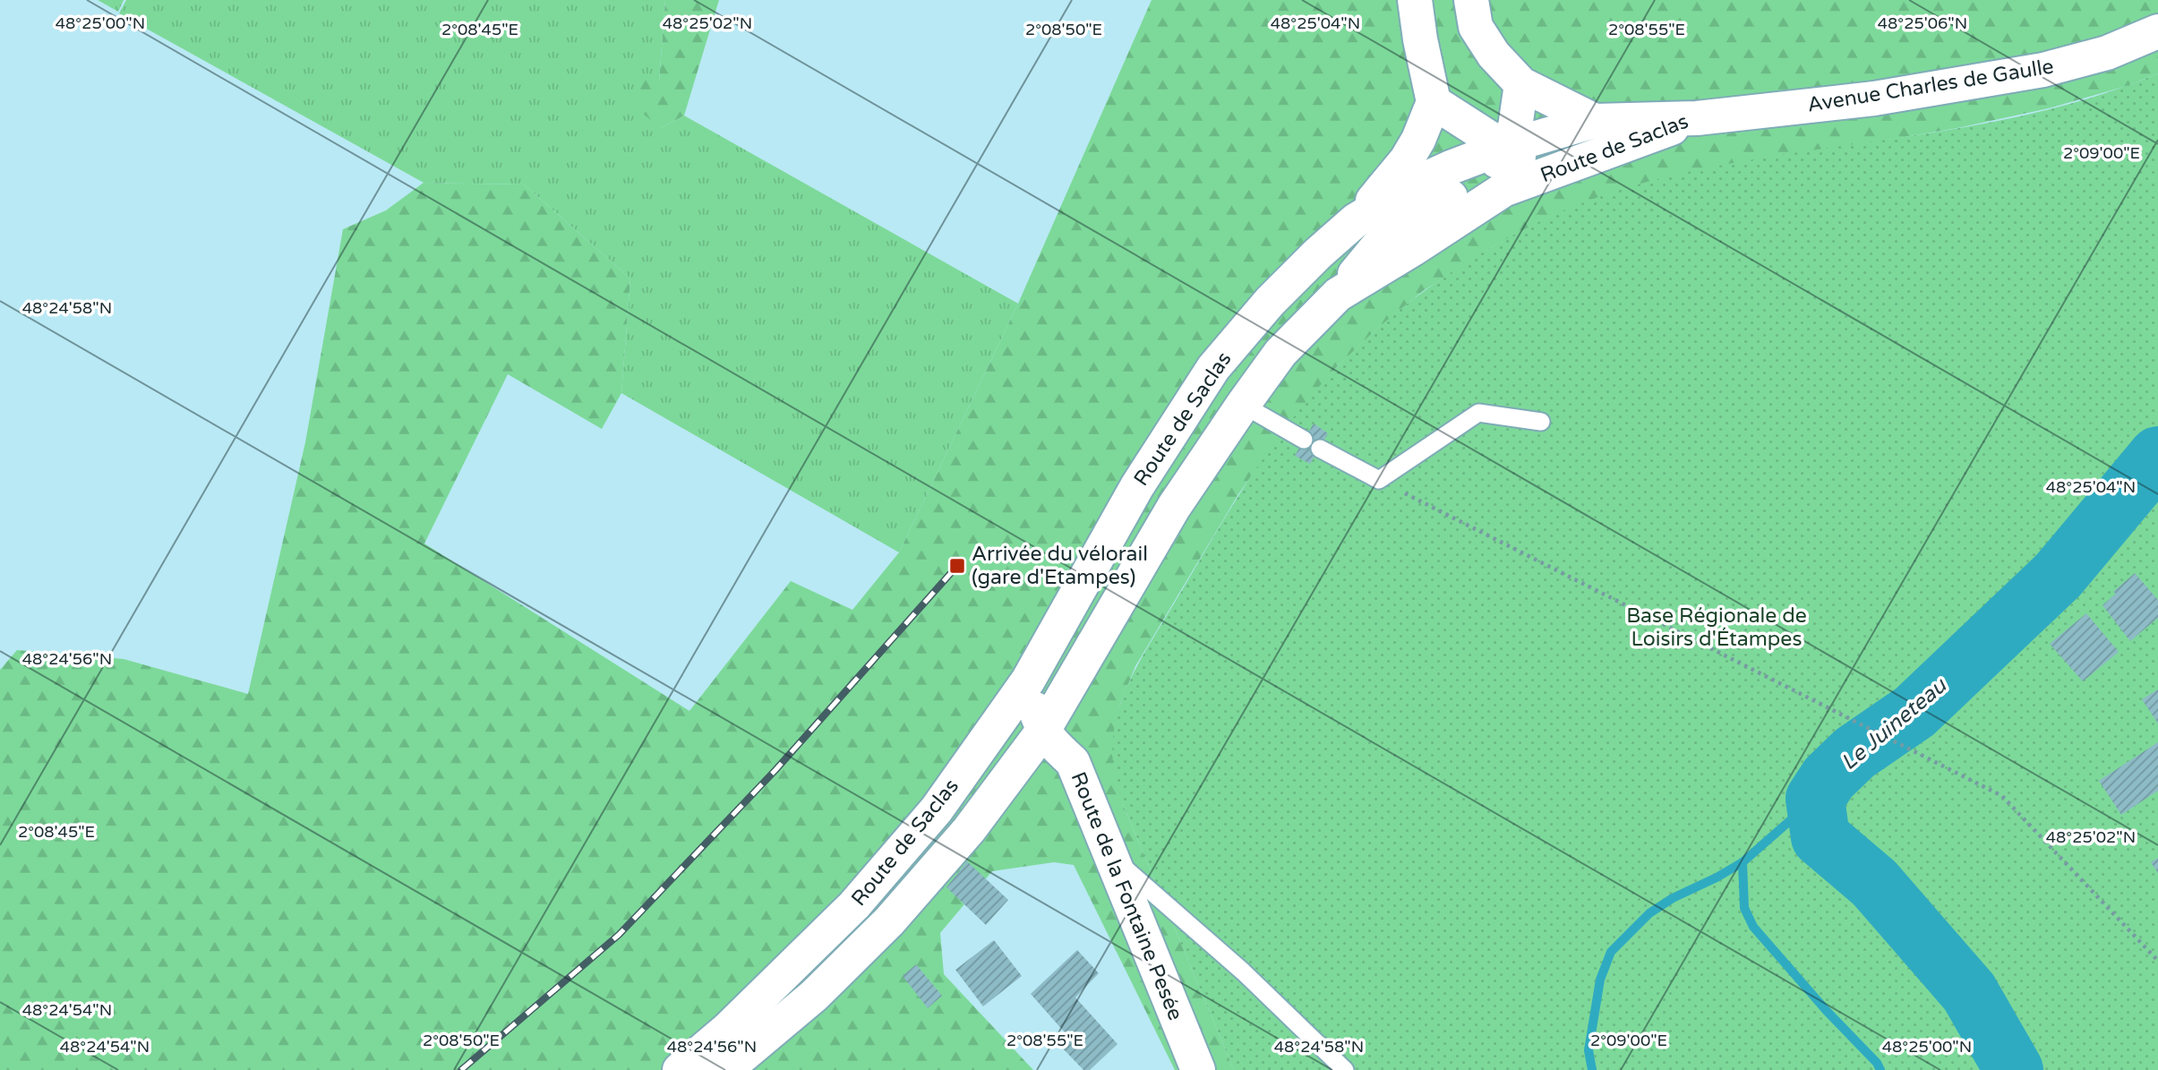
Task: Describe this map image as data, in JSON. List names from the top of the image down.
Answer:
{
  "streets": {
    "main road": ["Avenue Charles de Gaulle", "Route de Saclas", "Route de la Fontaine Pesée"]
  },
  "crossings": [
    ["Avenue Charles de Gaulle", "Route de Saclas"],
    ["Route de Saclas", "Route de la Fontaine Pesée"]
  ],
  "water": ["Le Juineteau"],
  "parks": ["Base Régionale de Loisirs d'Étampes"],
  "places": {
    "transit": ["Arrivée du vélorail (gare d'Etampes)"]
  },
  "coordinates": [
    "48°25'06\"N",
    "48°25'00\"N",
    "48°25'02\"N",
    "48°25'04\"N",
    "2°08'45\"E",
    "2°08'50\"E",
    "2°08'55\"E",
    "2°09'00\"E",
    "48°24'58\"N",
    "48°24'56\"N",
    "48°24'54\"N"
  ]
}
